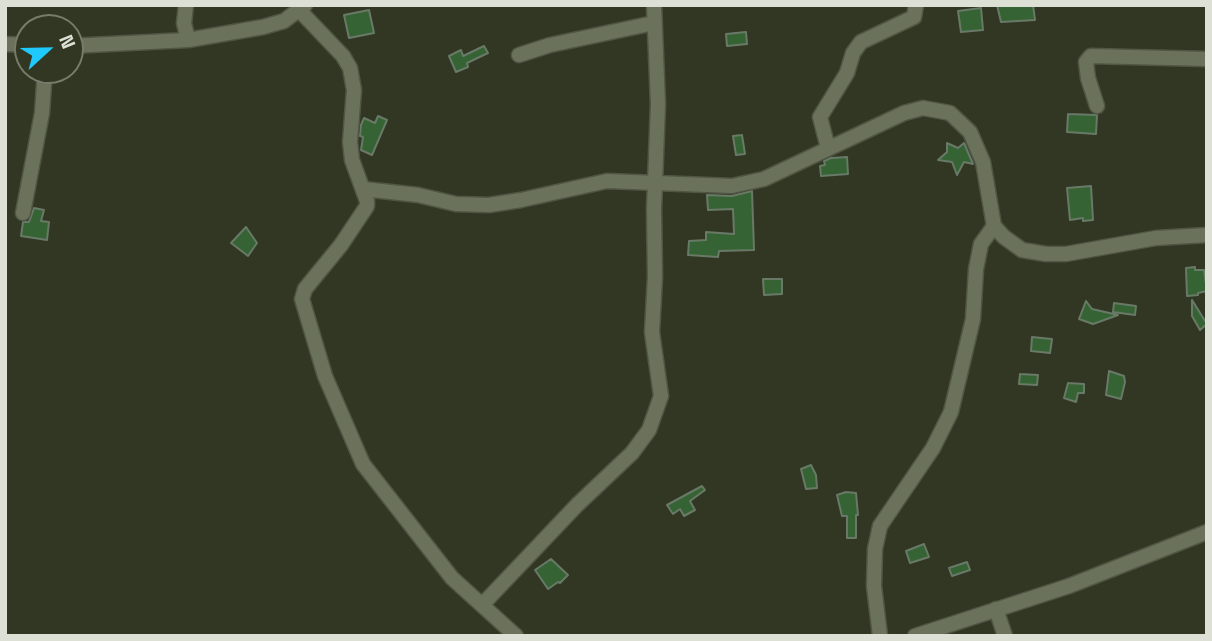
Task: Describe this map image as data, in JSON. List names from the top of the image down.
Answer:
{
  "north": "right"
}
